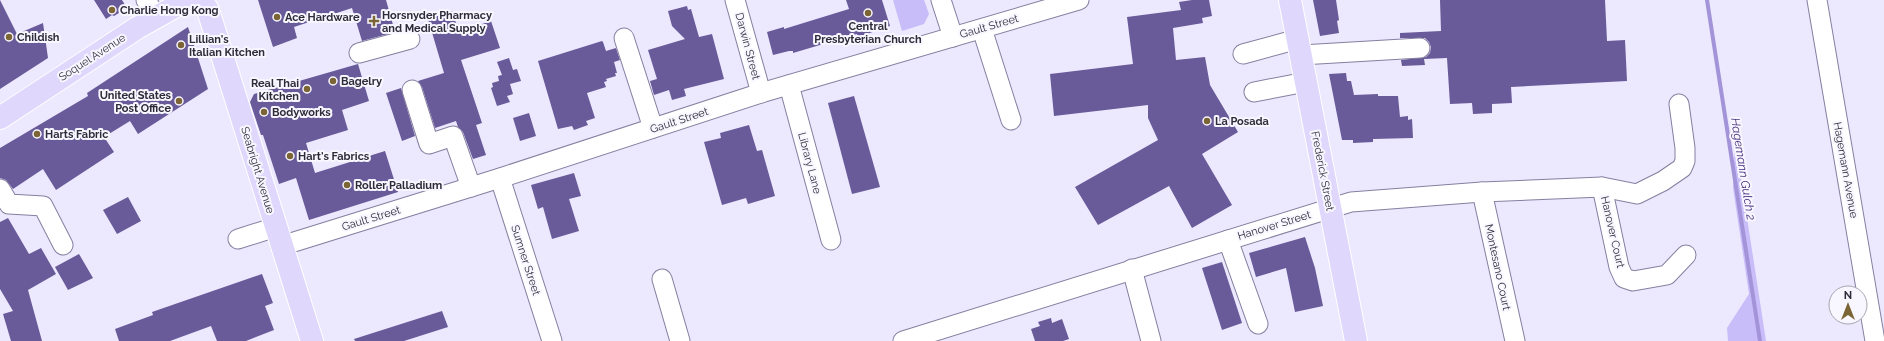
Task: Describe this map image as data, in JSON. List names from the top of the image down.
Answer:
{
  "streets": {
    "main road": ["Soquel Avenue", "Seabright Avenue", "Frederick Street"],
    "street": [
      "Gault Street",
      "Darwin Street",
      "Library Lane",
      "Hagemann Avenue",
      "Hanover Street",
      "Hanover Court",
      "Sumner Street",
      "Montesano Court"
    ]
  },
  "crossings": [
    ["Gault Street", "Darwin Street"],
    ["Gault Street", "Library Lane"],
    ["Gault Street", "Seabright Avenue"],
    ["Gault Street", "Sumner Street"],
    ["Frederick Street", "Hanover Street"],
    ["Hanover Street", "Hanover Court"],
    ["Hanover Street", "Montesano Court"]
  ],
  "water": ["Hagemann Gulch 2"],
  "places": {
    "other": [
      "Charlie Hong Kong",
      "Central Presbyterian Church",
      "Ace Hardware",
      "Childish",
      "Lillian's Italian Kitchen",
      "Bagelry",
      "Real Thai Kitchen",
      "United States Post Office",
      "Bodyworks",
      "La Posada",
      "Harts Fabric",
      "Hart's Fabrics",
      "Roller Palladium"
    ],
    "health": ["Horsnyder Pharmacy and Medical Supply"]
  },
  "north": "top"
}
